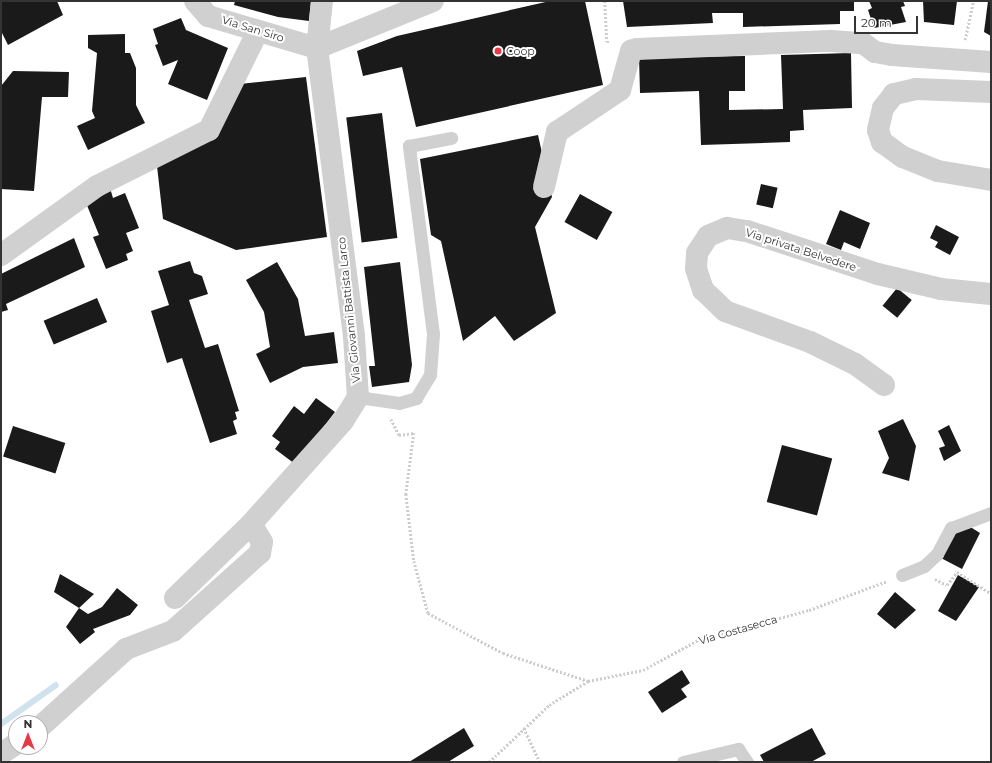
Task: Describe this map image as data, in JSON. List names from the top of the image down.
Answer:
{
  "streets": {
    "street": ["Via San Siro", "Via privata Belvedere", "Via Giovanni Battista Larco"],
    "path": ["Via Costasecca"]
  },
  "crossings": [
    ["Via San Siro", "Via Giovanni Battista Larco"]
  ],
  "places": ["Coop"],
  "scale_bar": "20 m",
  "north": "top"
}
